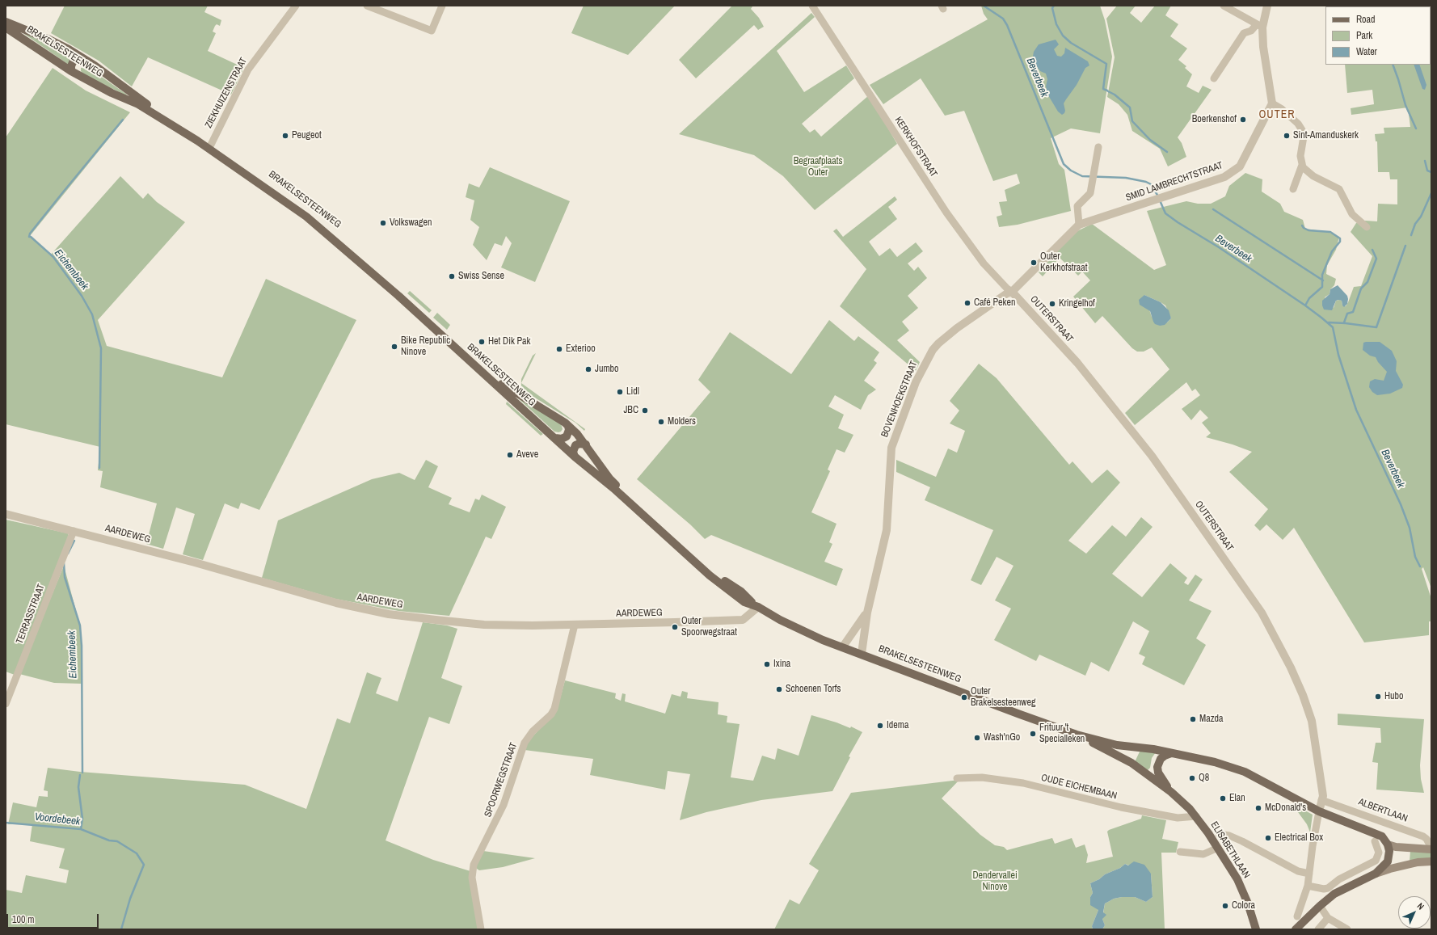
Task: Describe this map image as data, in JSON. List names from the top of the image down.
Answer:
{
  "streets": {
    "main road": ["BRAKELSESTEENWEG", "ALBERTLAAN", "ELISABETHLAAN"],
    "street": [
      "ZIEKHUIZENSTRAAT",
      "KERKHOFSTRAAT",
      "SMID LAMBRECHTSTRAAT",
      "OUTERSTRAAT",
      "BOVENHOEKSTRAAT",
      "AARDEWEG",
      "TERRASSTRAAT",
      "SPOORWEGSTRAAT",
      "OUDE EICHEMBAAN"
    ]
  },
  "crossings": [
    ["BRAKELSESTEENWEG", "ZIEKHUIZENSTRAAT"],
    ["BRAKELSESTEENWEG", "OUTERSTRAAT"],
    ["BRAKELSESTEENWEG", "BOVENHOEKSTRAAT"],
    ["BRAKELSESTEENWEG", "AARDEWEG"],
    ["BRAKELSESTEENWEG", "ELISABETHLAAN"],
    ["KERKHOFSTRAAT", "SMID LAMBRECHTSTRAAT"],
    ["KERKHOFSTRAAT", "OUTERSTRAAT"],
    ["KERKHOFSTRAAT", "BOVENHOEKSTRAAT"],
    ["SMID LAMBRECHTSTRAAT", "OUTERSTRAAT"],
    ["SMID LAMBRECHTSTRAAT", "BOVENHOEKSTRAAT"],
    ["OUTERSTRAAT", "BOVENHOEKSTRAAT"],
    ["OUTERSTRAAT", "ALBERTLAAN"],
    ["AARDEWEG", "TERRASSTRAAT"],
    ["AARDEWEG", "SPOORWEGSTRAAT"],
    ["OUDE EICHEMBAAN", "ELISABETHLAAN"]
  ],
  "districts": ["OUTER"],
  "water": ["Beverbeek", "Eichembeek", "Voordebeek"],
  "parks": ["Begraafplaats Outer", "Dendervallei Ninove"],
  "places": [
    "Boerkenshof",
    "Peugeot",
    "Sint-Amanduskerk",
    "Volkswagen",
    "Outer Kerkhofstraat",
    "Swiss Sense",
    "Café Peken",
    "Kringelhof",
    "Het Dik Pak",
    "Bike Republic Ninove",
    "Exterioo",
    "Jumbo",
    "Lidl",
    "JBC",
    "Molders",
    "Aveve",
    "Outer Spoorwegstraat",
    "Ixina",
    "Schoenen Torfs",
    "Hubo",
    "Outer Brakelsesteenweg",
    "Mazda",
    "Idema",
    "Frituur 't Specialleken",
    "Wash'nGo",
    "Q8",
    "Elan",
    "McDonald's",
    "Electrical Box",
    "Colora"
  ],
  "legend": ["Road", "Park", "Water"],
  "scale_bar": "100 m",
  "north": "top right"
}
